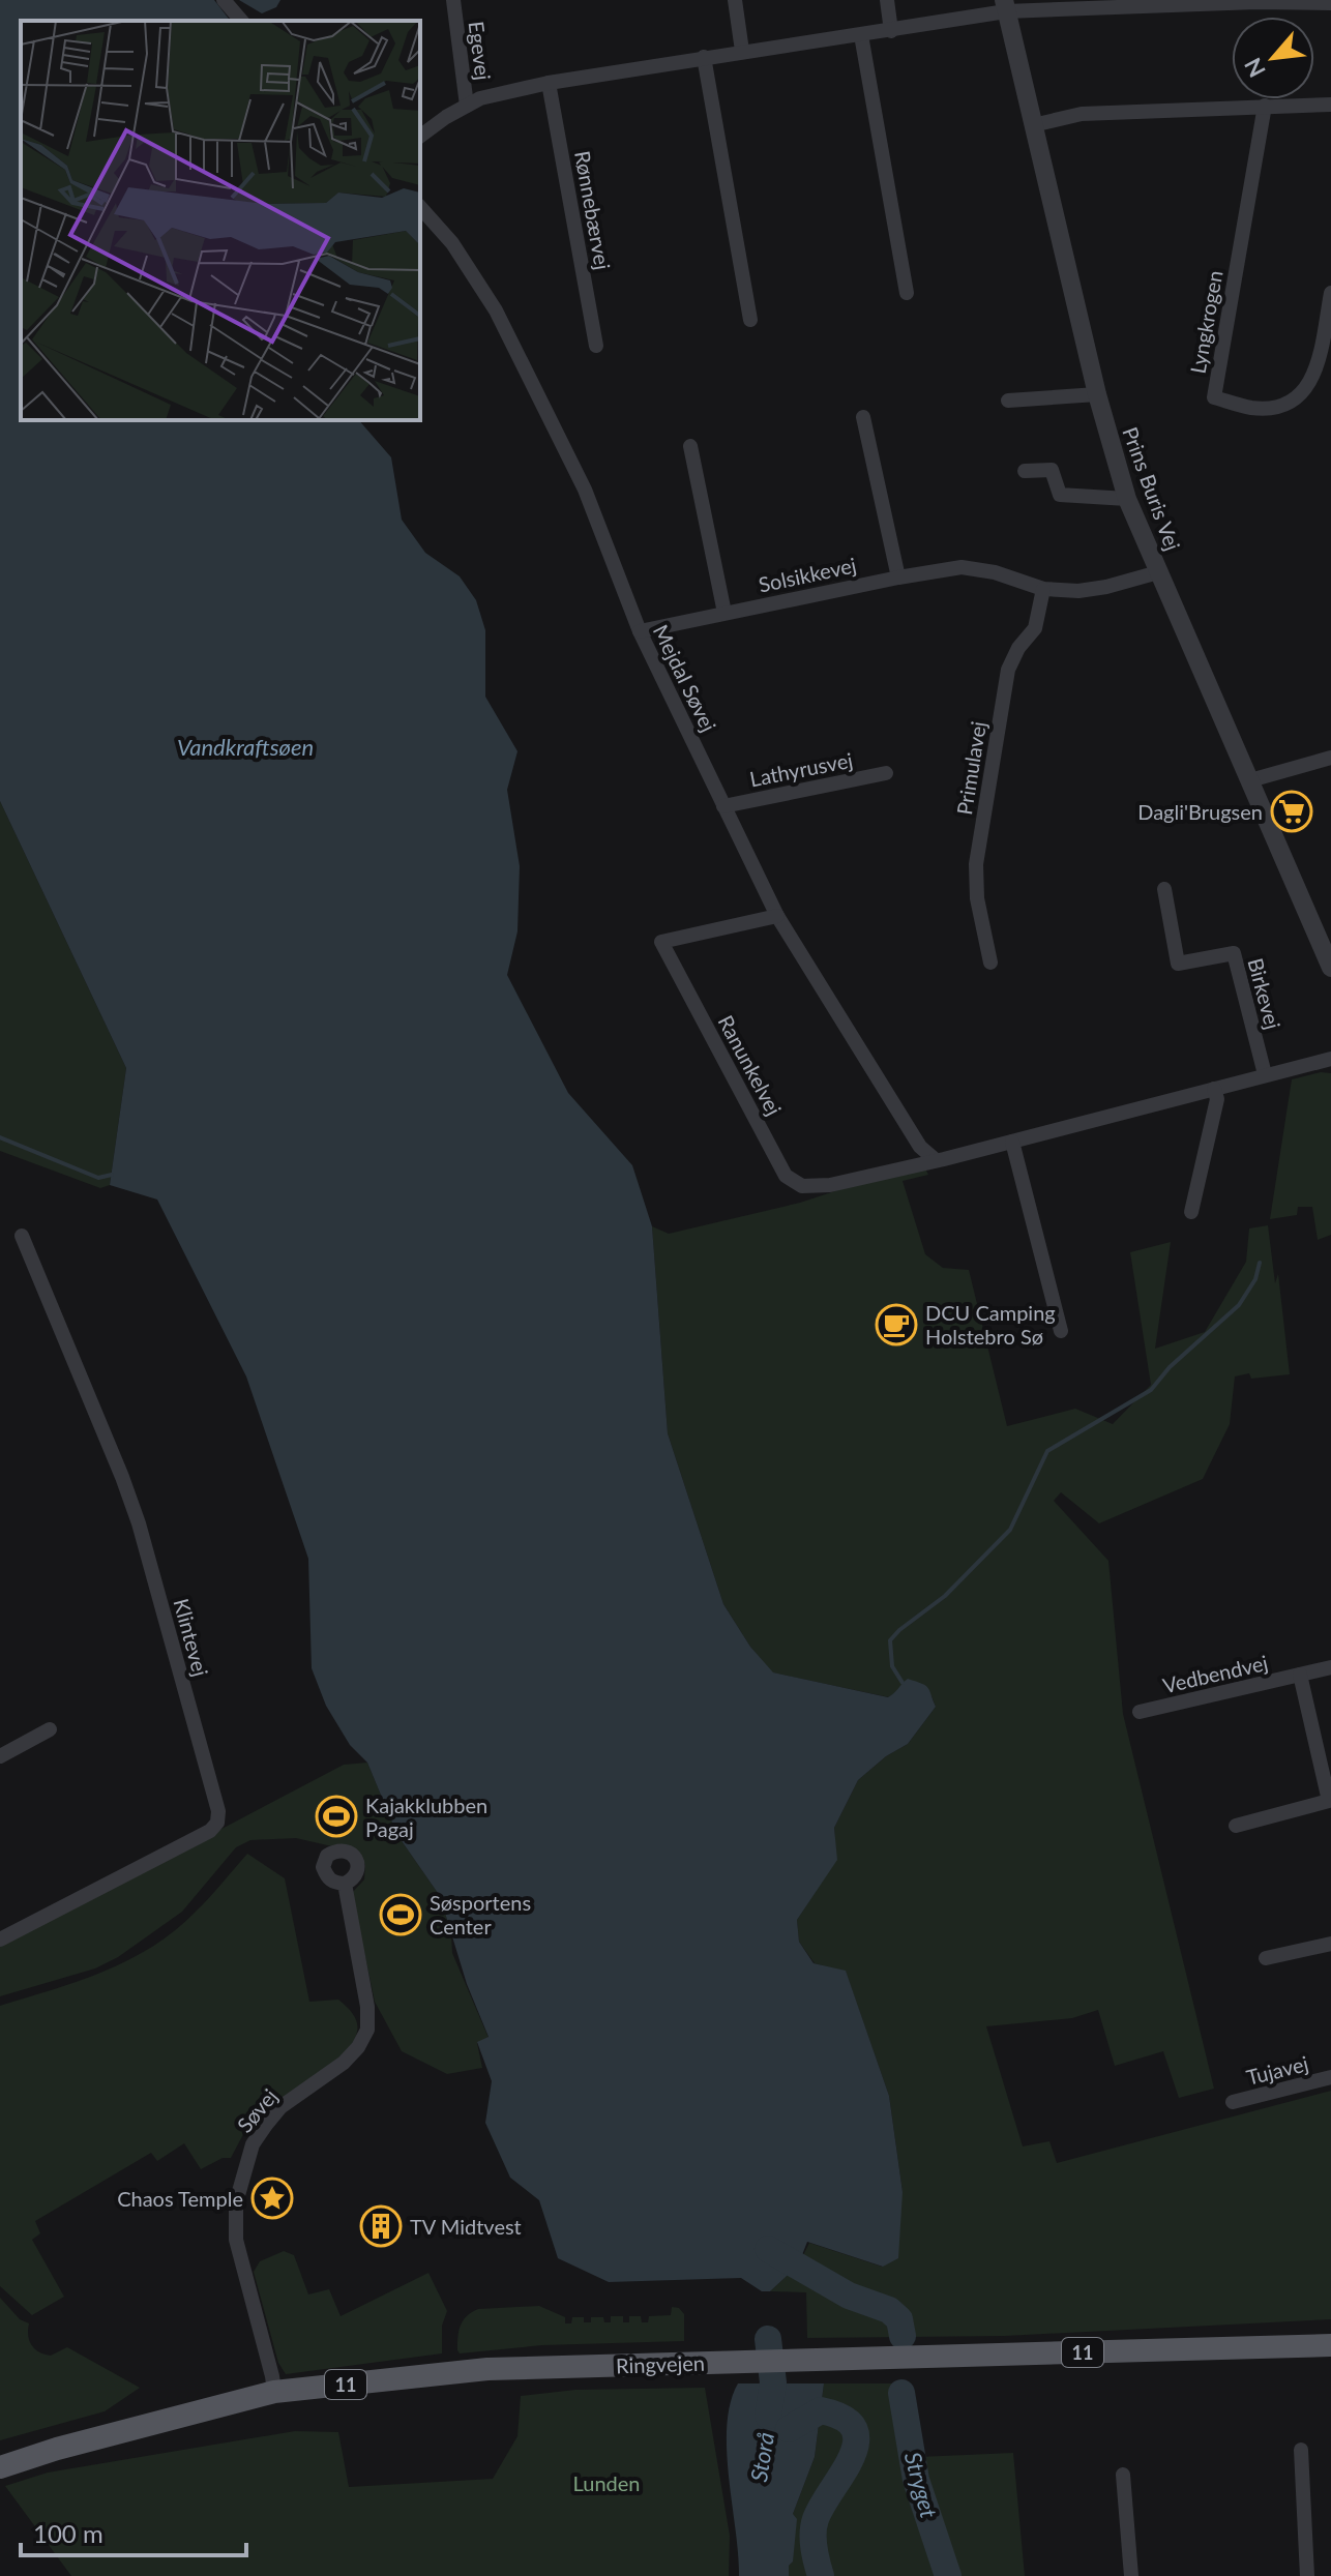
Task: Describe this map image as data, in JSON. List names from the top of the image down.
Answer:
{
  "streets": {
    "main road": ["11", "Ringvejen"],
    "street": [
      "Egevej",
      "Rønnebærvej",
      "Lyngkrogen",
      "Prins Buris Vej",
      "Solsikkevej",
      "Mejdal Søvej",
      "Primulavej",
      "Lathyrusvej",
      "Birkevej",
      "Ranunkelvej",
      "Klintevej",
      "Vedbendvej",
      "Tujavej",
      "Søvej"
    ]
  },
  "crossings": [
    ["Prins Buris Vej", "Solsikkevej"],
    ["Solsikkevej", "Mejdal Søvej"],
    ["Solsikkevej", "Primulavej"],
    ["Mejdal Søvej", "Lathyrusvej"],
    ["Mejdal Søvej", "Ranunkelvej"],
    ["Søvej", "Ringvejen"]
  ],
  "water": ["Vandkraftsøen", "Storå", "Stryget"],
  "parks": ["Lunden"],
  "places": {
    "supermarket": ["Dagli'Brugsen"],
    "cafe": ["DCU Camping Holstebro Sø"],
    "sports": ["Kajakklubben Pagaj", "Søsportens Center"],
    "place": ["Chaos Temple"],
    "building": ["TV Midtvest"]
  },
  "scale_bar": "100 m",
  "north": "bottom left"
}
